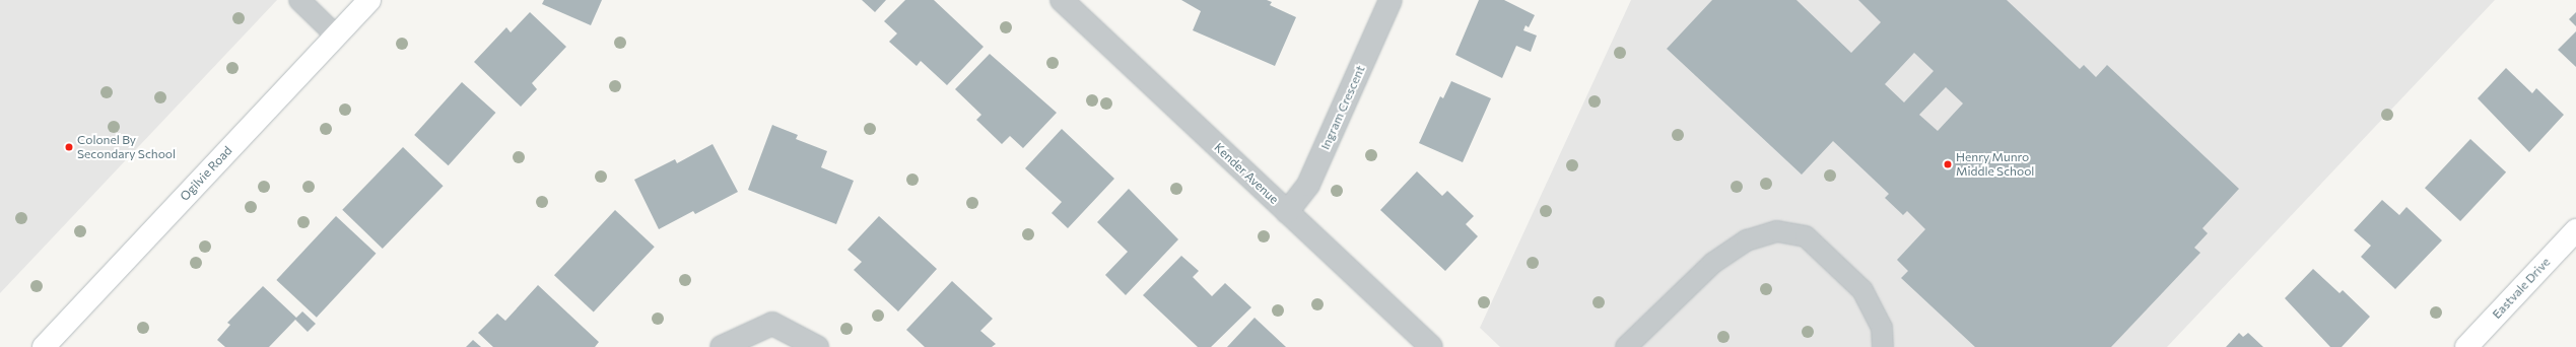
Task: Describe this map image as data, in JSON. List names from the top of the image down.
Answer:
{
  "streets": {
    "street": [
      "Ingram Crescent",
      "Ogilvie Road",
      "Kender Avenue",
      "Eastvale Drive"
    ]
  },
  "crossings": [
    ["Ingram Crescent", "Kender Avenue"]
  ],
  "places": ["Colonel By Secondary School", "Henry Munro Middle School"]
}
